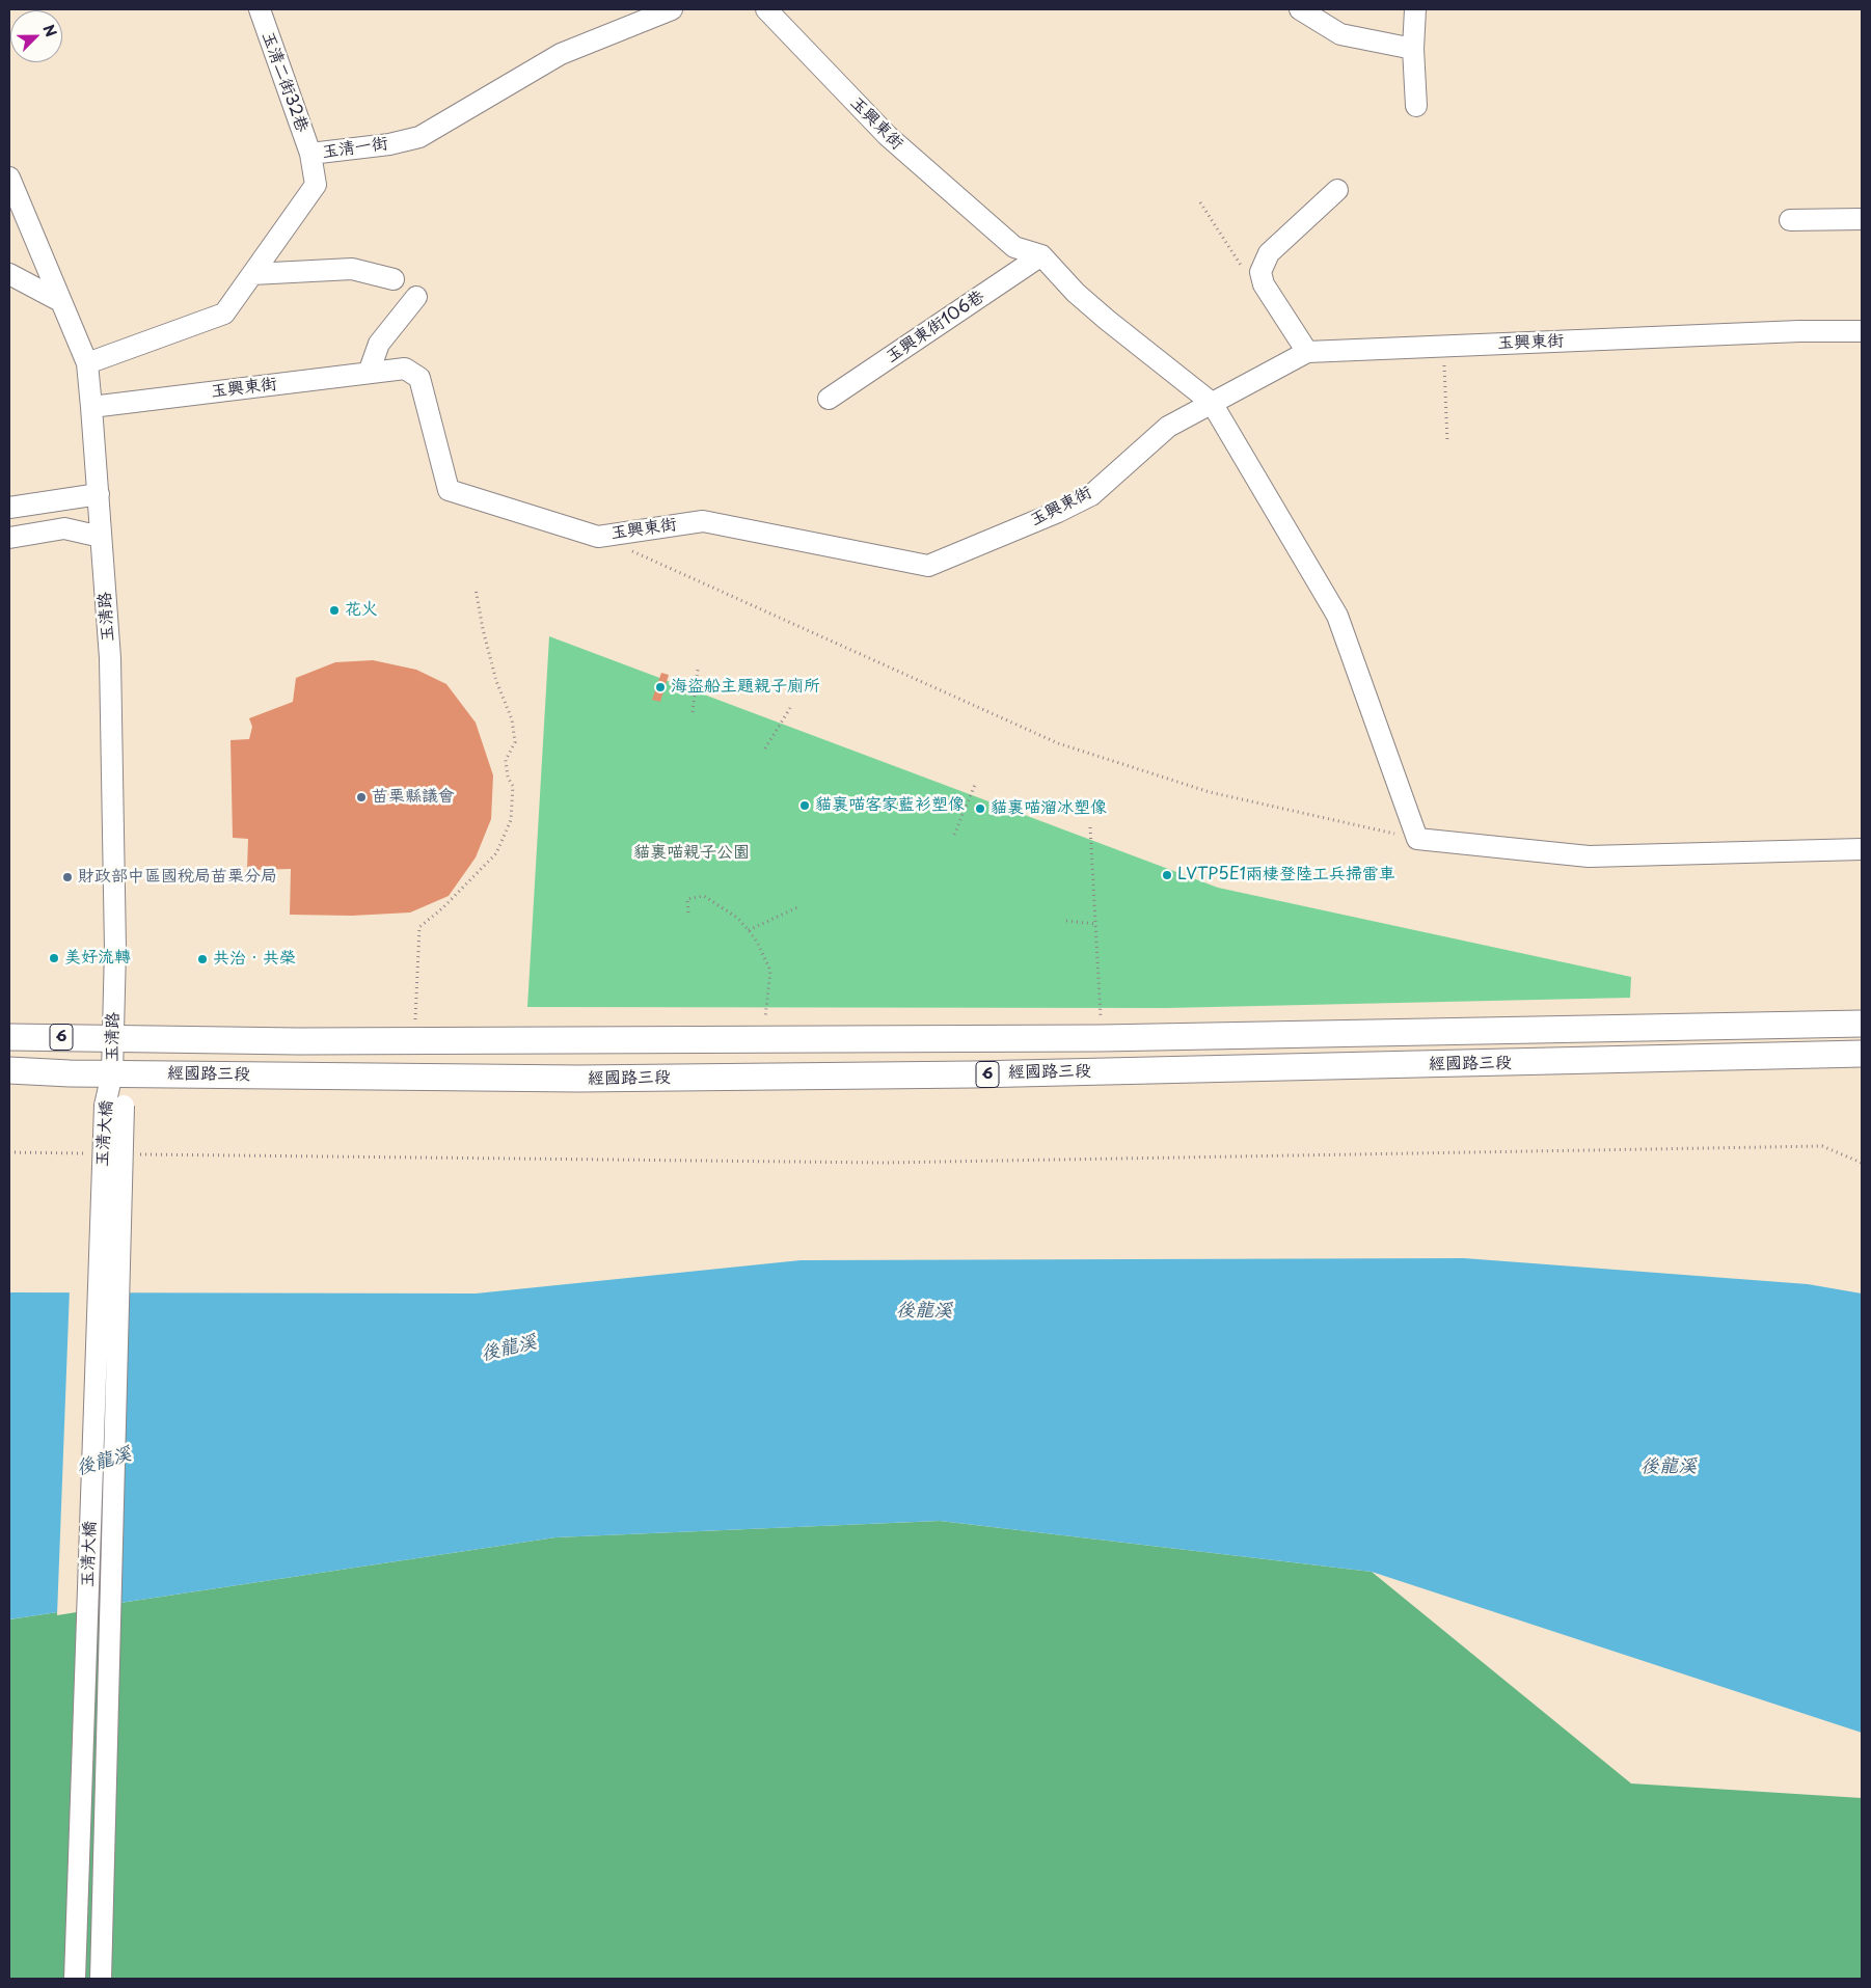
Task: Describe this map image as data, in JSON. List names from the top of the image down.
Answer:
{
  "streets": {
    "main road": ["6", "經國路三段"],
    "street": [
      "玉清二街32巷",
      "玉興東街",
      "玉清一街",
      "玉興東街106巷",
      "玉清路",
      "玉清大橋"
    ]
  },
  "crossings": [
    ["玉清二街32巷", "玉清一街"],
    ["玉興東街", "玉興東街106巷"],
    ["玉興東街", "玉清路"],
    ["玉清一街", "玉清路"],
    ["玉清路", "6"],
    ["玉清路", "經國路三段"],
    ["玉清路", "玉清大橋"],
    ["6", "經國路三段"],
    ["6", "玉清大橋"],
    ["經國路三段", "玉清大橋"]
  ],
  "water": ["後龍溪"],
  "parks": ["貓裏喵親子公園"],
  "places": [
    "花火",
    "海盜船主題親子廁所",
    "苗栗縣議會",
    "貓裏喵客家藍衫塑像",
    "貓裏喵溜冰塑像",
    "LVTP5E1兩棲登陸工兵掃雷車",
    "財政部中區國稅局苗栗分局",
    "美好流轉",
    "共治‧共榮"
  ],
  "north": "top right"
}
